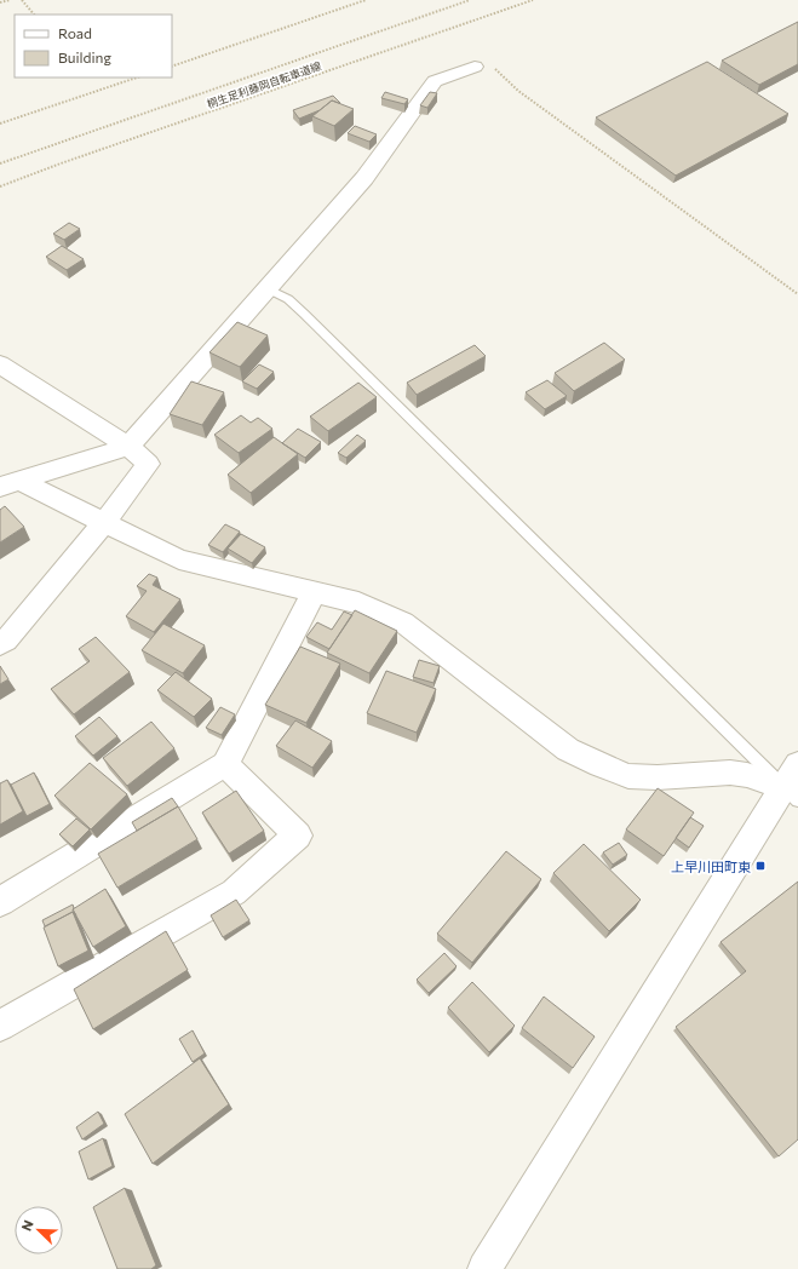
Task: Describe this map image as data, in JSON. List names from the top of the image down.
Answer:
{
  "streets": {
    "path": ["桐生足利藤岡自転車道線"]
  },
  "places": {
    "transit": ["上早川田町東"]
  },
  "legend": ["Road", "Building"],
  "north": "top left"
}
